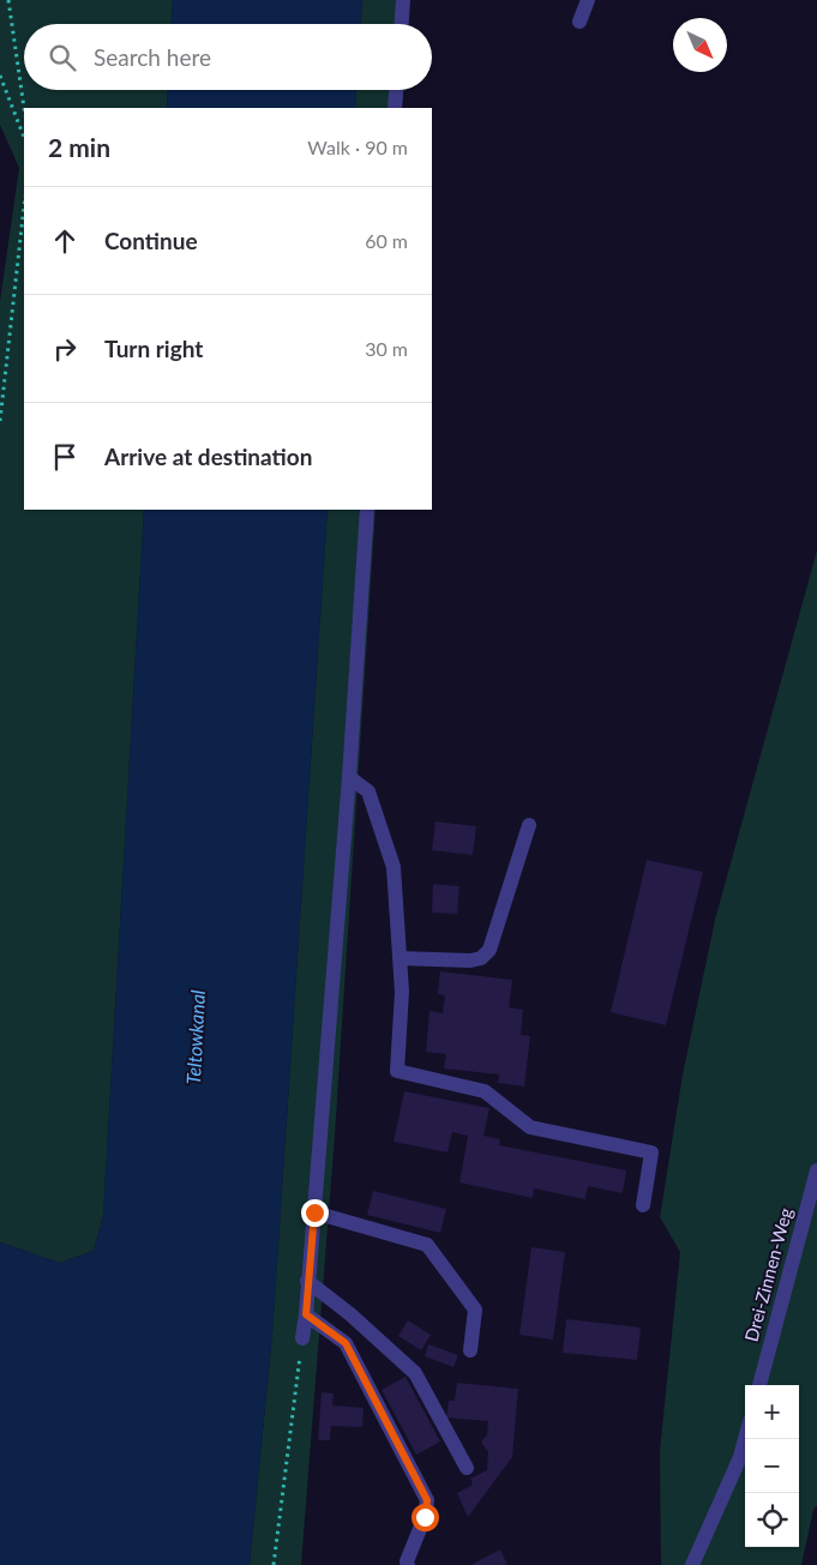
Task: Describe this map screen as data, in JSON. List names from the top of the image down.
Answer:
{
  "streets": {
    "lane": ["Drei-Zinnen-Weg"]
  },
  "water": ["Teltowkanal"],
  "north": "bottom right",
  "page": {
    "search": "Search here",
    "heading": ["2 min", "Walk · 90 m"],
    "list": [
      ["Continue", "60 m"],
      ["Turn right", "30 m"],
      "Arrive at destination"
    ],
    "map_buttons": ["+", "−"]
  }
}
